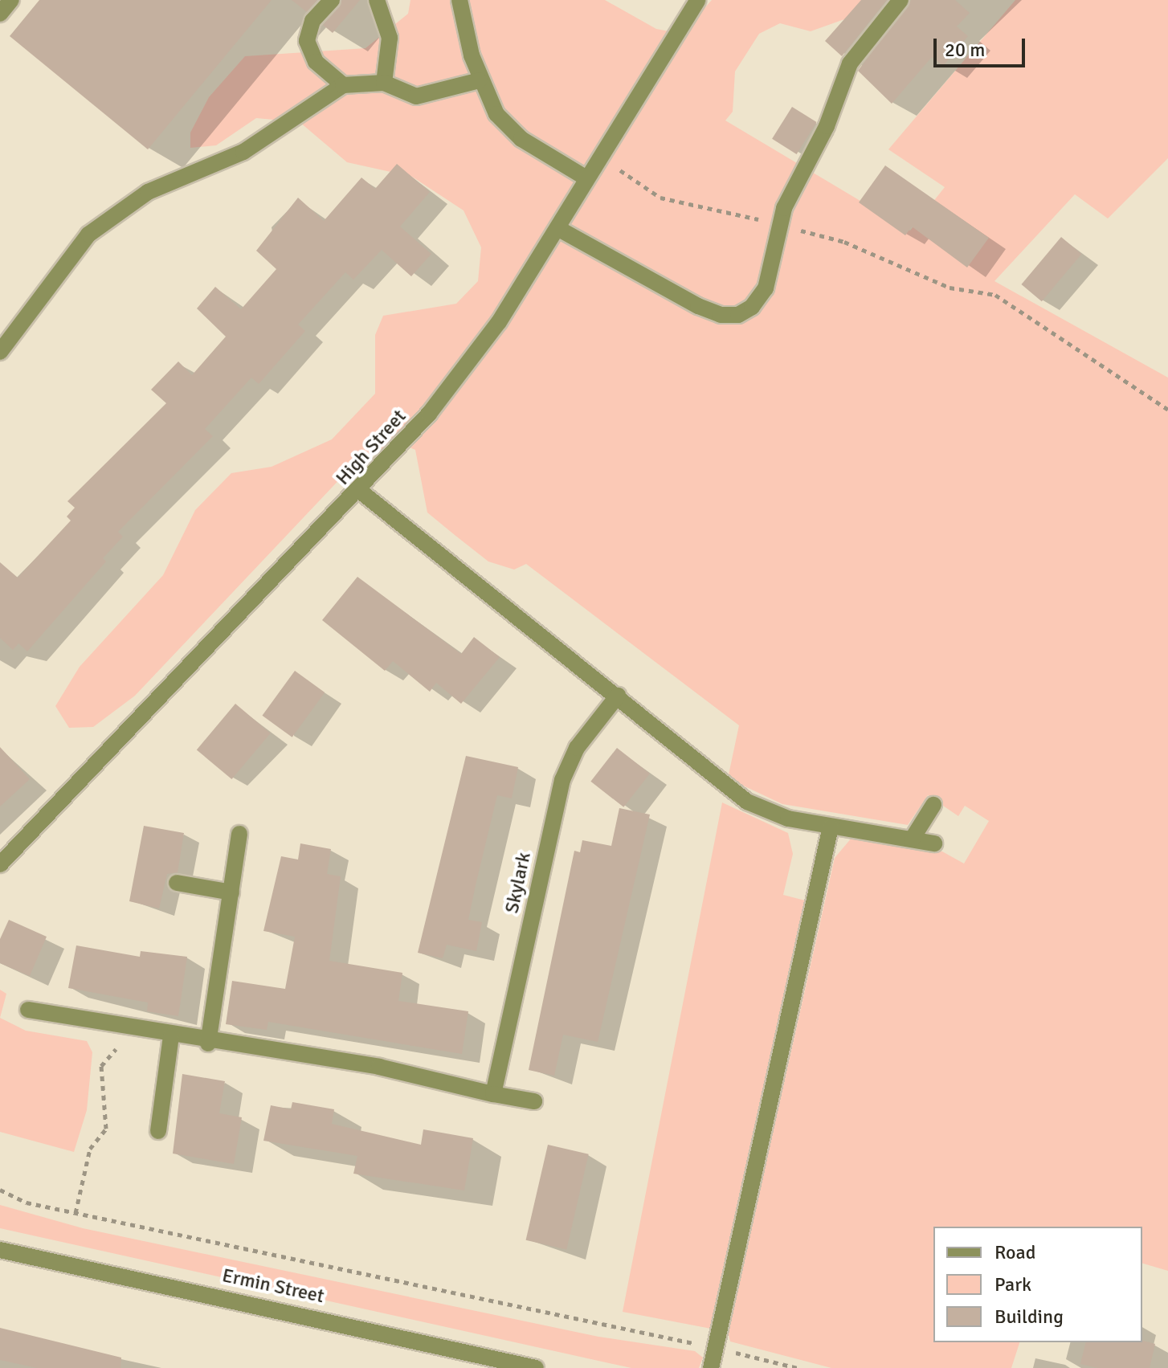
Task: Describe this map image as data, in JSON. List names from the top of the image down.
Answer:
{
  "streets": {
    "street": ["High Street", "Skylark", "Ermin Street"]
  },
  "legend": ["Road", "Park", "Building"],
  "scale_bar": "20 m"
}
